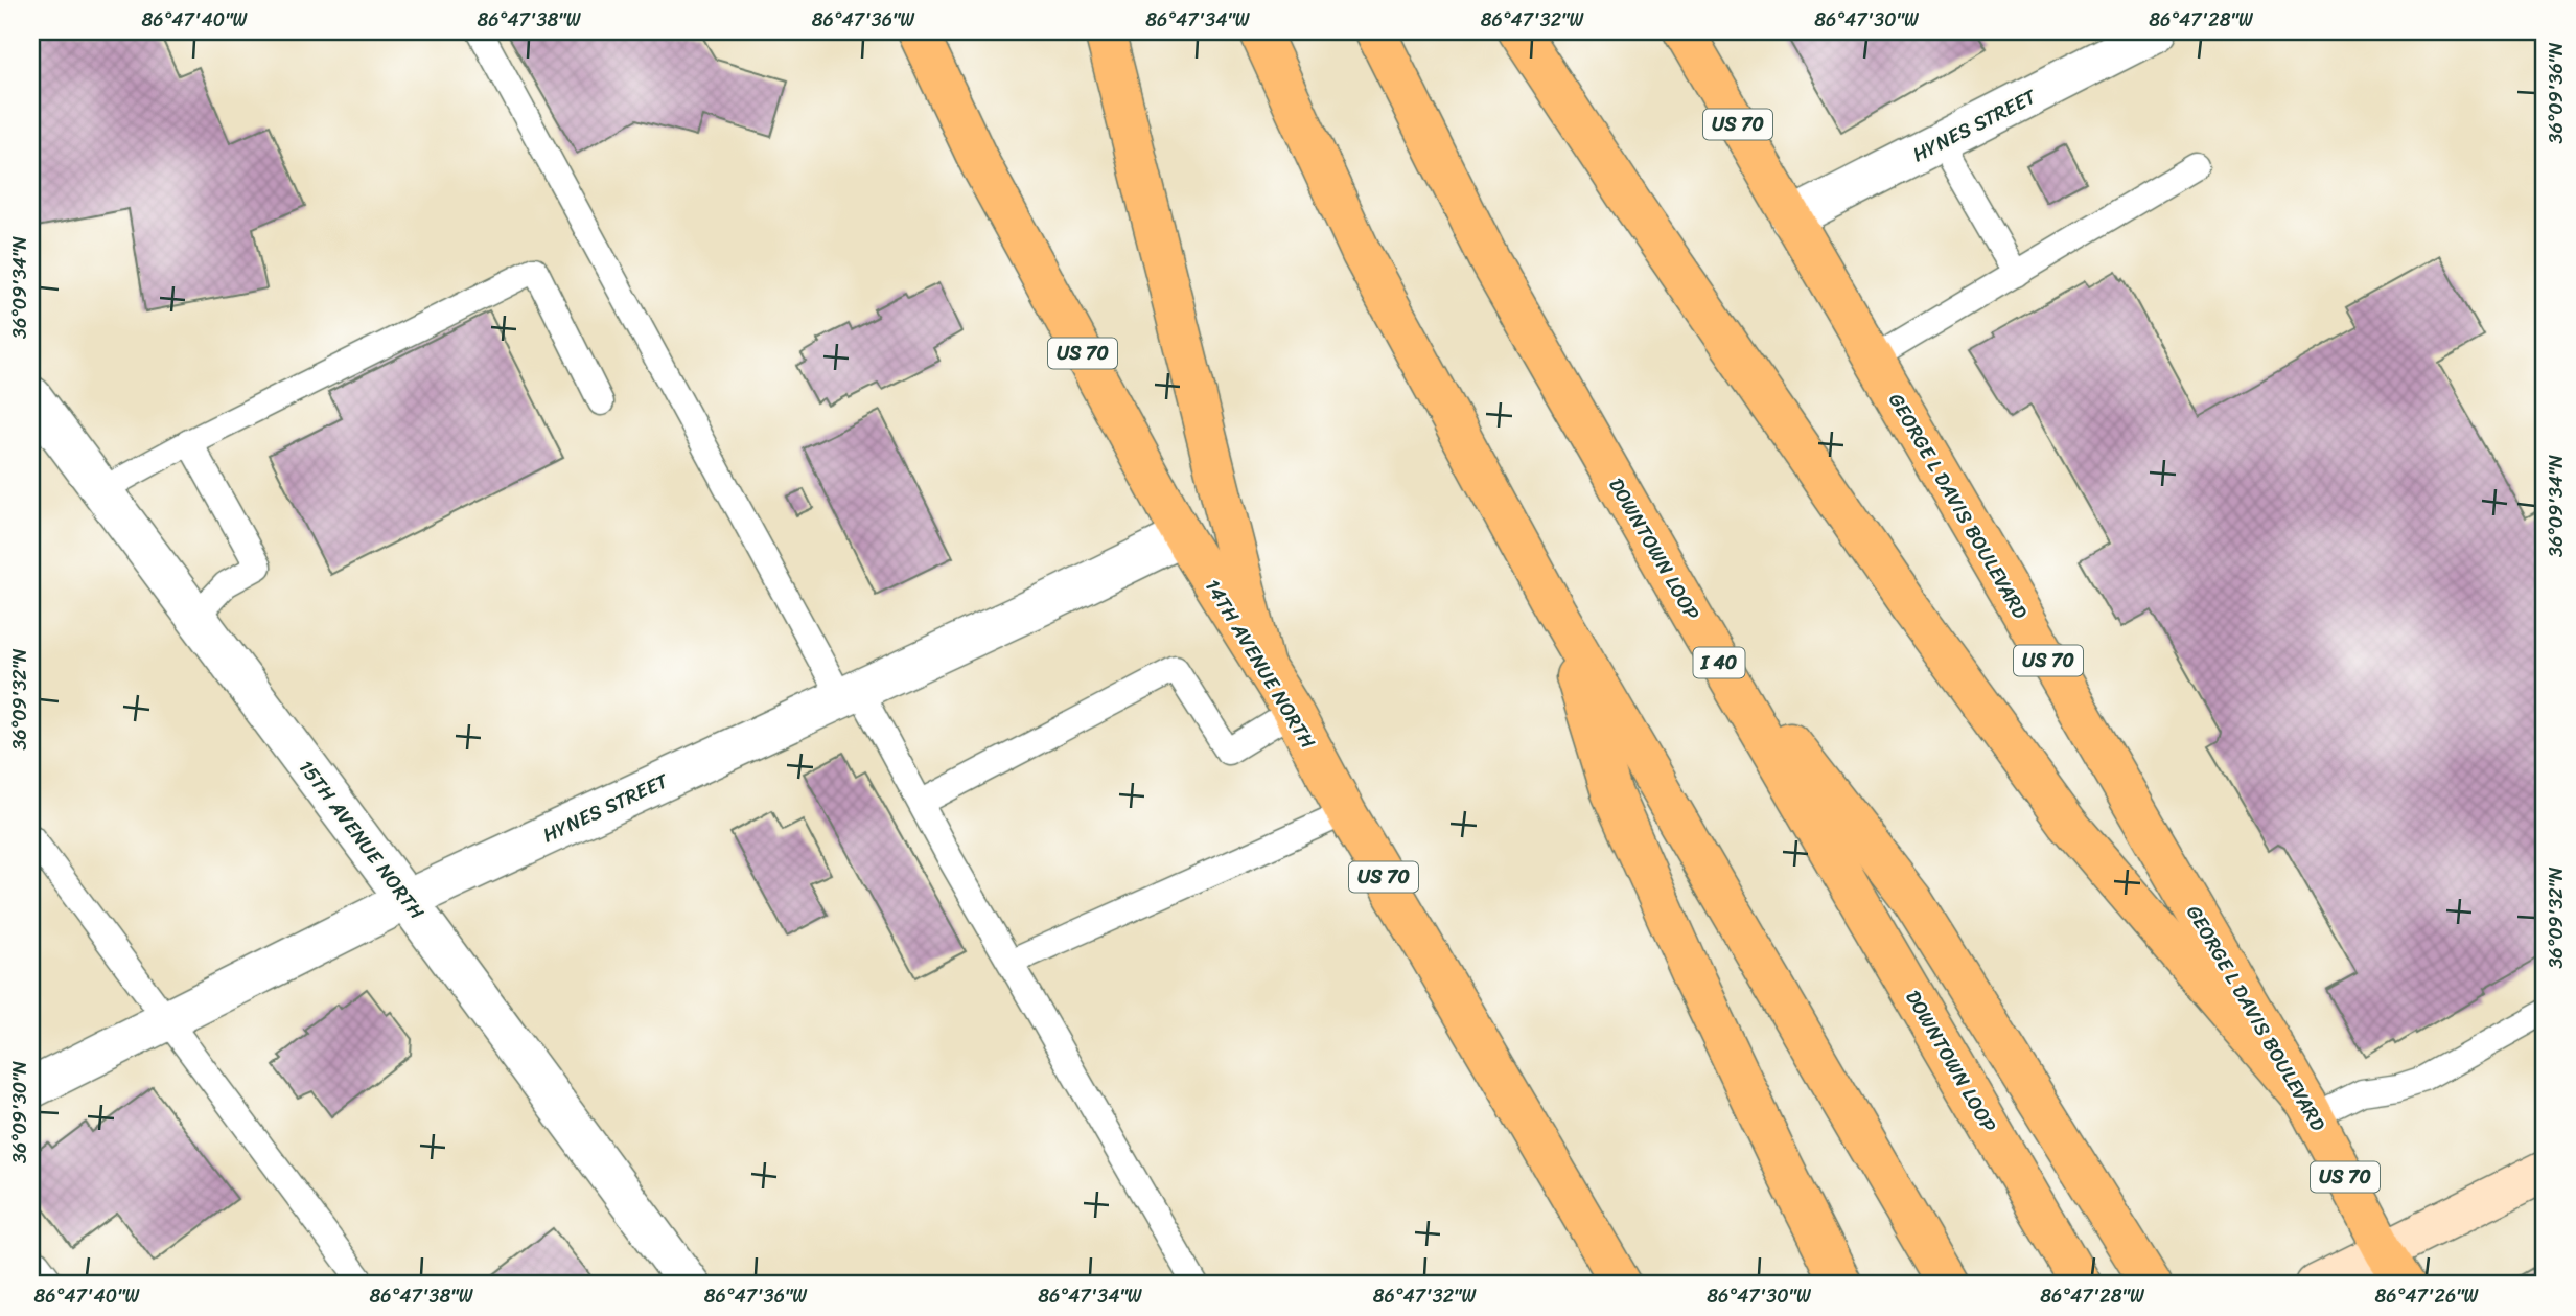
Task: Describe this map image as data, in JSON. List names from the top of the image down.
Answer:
{
  "streets": {
    "main road": [
      "US 70",
      "GEORGE L DAVIS BOULEVARD",
      "DOWNTOWN LOOP",
      "I 40",
      "14TH AVENUE NORTH"
    ],
    "street": ["HYNES STREET", "15TH AVENUE NORTH"]
  },
  "crossings": [
    ["HYNES STREET", "GEORGE L DAVIS BOULEVARD"],
    ["HYNES STREET", "14TH AVENUE NORTH"],
    ["HYNES STREET", "15TH AVENUE NORTH"]
  ],
  "coordinates": [
    "86°47'40\"W",
    "86°47'38\"W",
    "86°47'36\"W",
    "86°47'34\"W",
    "86°47'32\"W",
    "86°47'30\"W",
    "86°47'28\"W",
    "36°09'36\"N",
    "36°09'34\"N",
    "36°09'32\"N",
    "36°09'30\"N",
    "86°47'26\"W"
  ]
}
